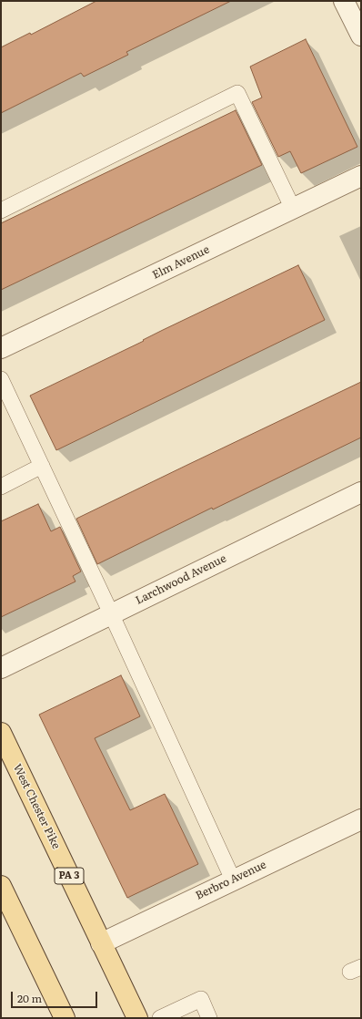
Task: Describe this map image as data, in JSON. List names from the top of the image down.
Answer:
{
  "streets": {
    "main road": ["West Chester Pike", "PA 3"],
    "street": ["Elm Avenue", "Larchwood Avenue", "Berbro Avenue"]
  },
  "crossings": [
    ["West Chester Pike", "Berbro Avenue"]
  ],
  "scale_bar": "20 m"
}
